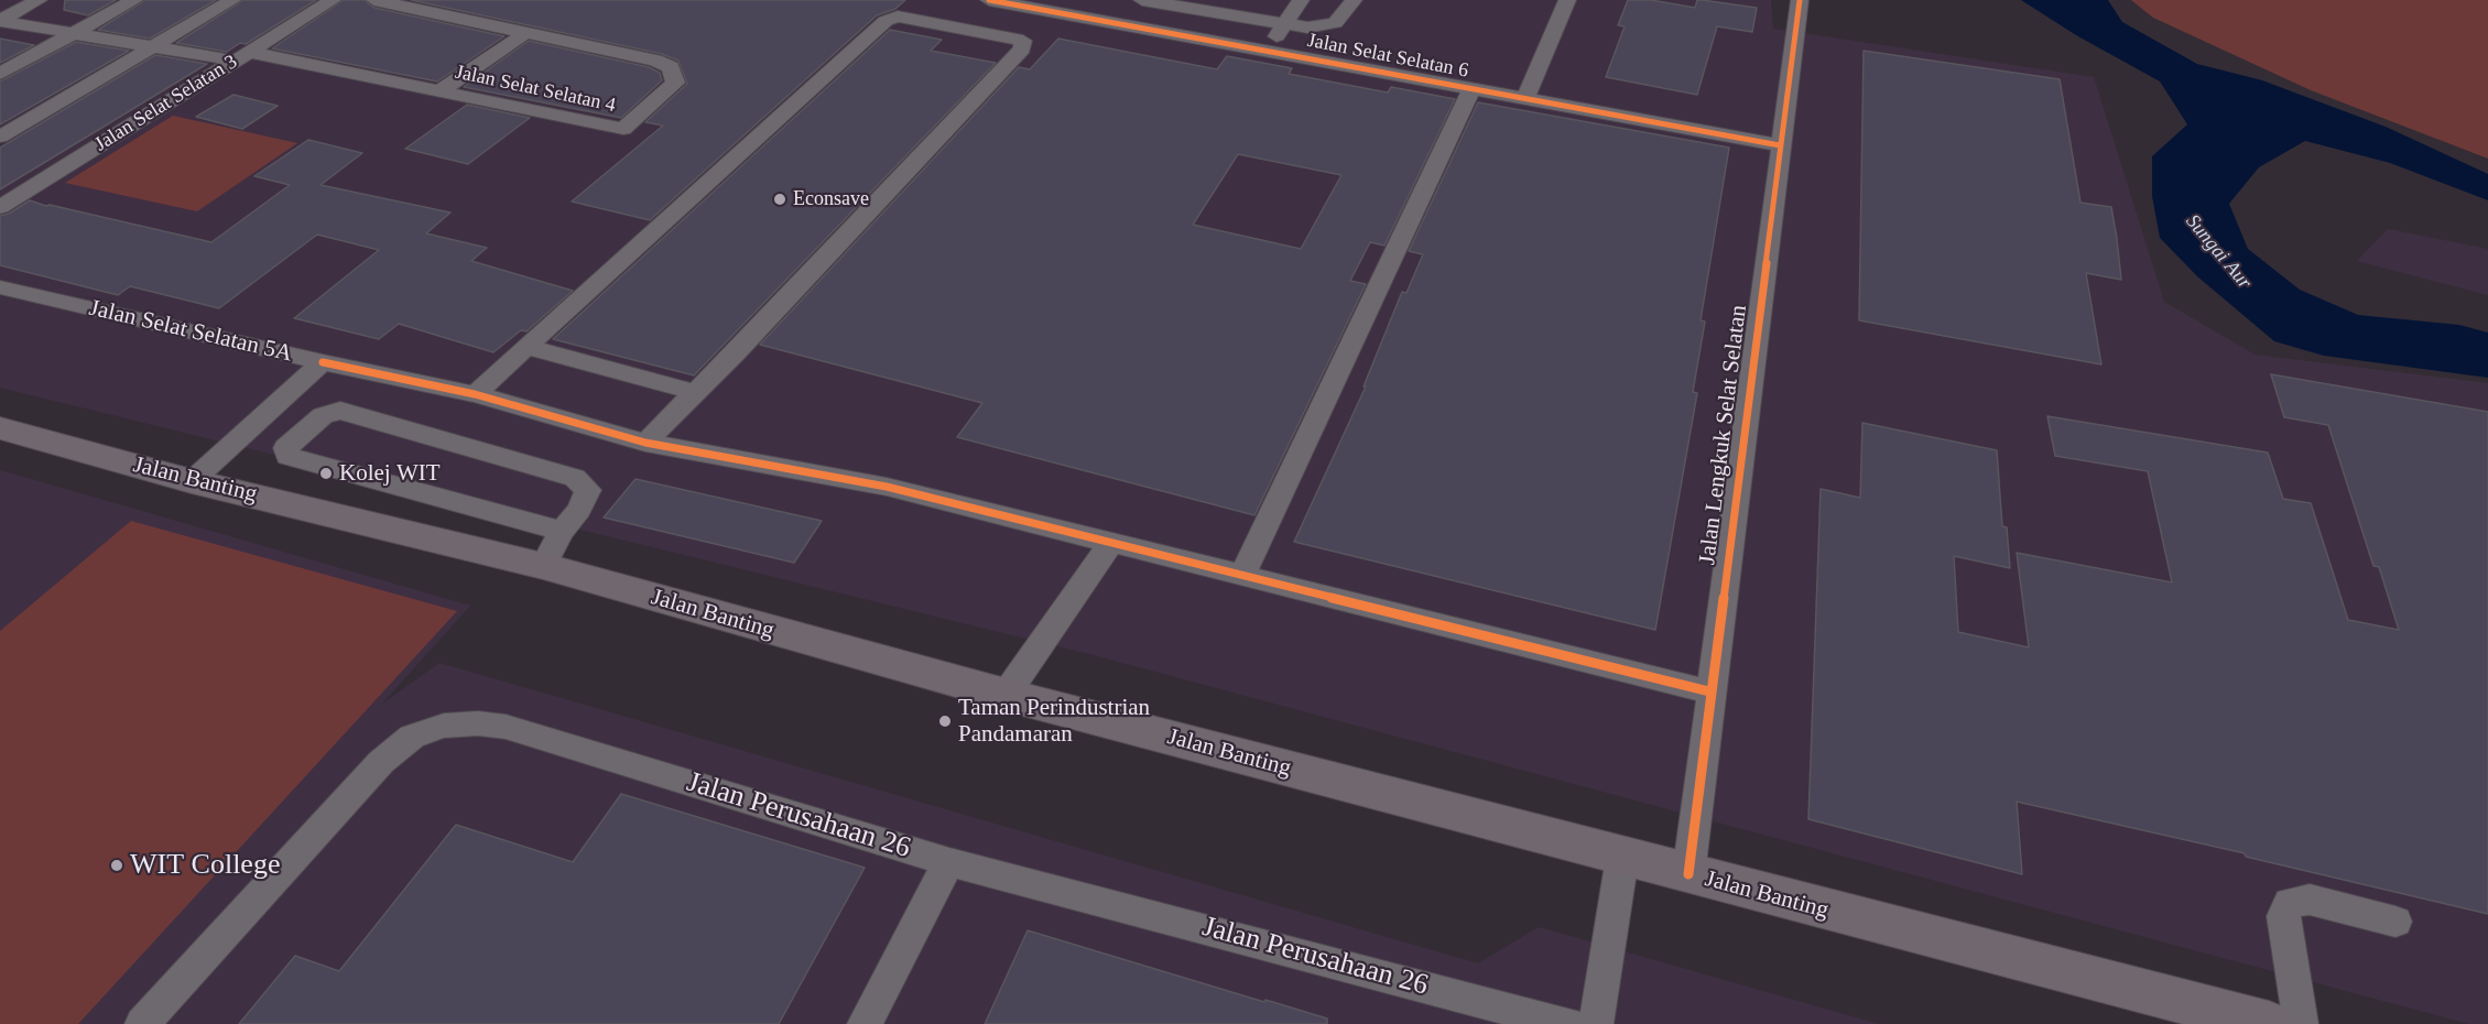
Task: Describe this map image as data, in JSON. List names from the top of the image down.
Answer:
{
  "streets": {
    "main road": ["Jalan Banting"],
    "street": [
      "Jalan Selat Selatan 6",
      "Jalan Selat Selatan 4",
      "Jalan Selat Selatan 3",
      "Jalan Selat Selatan 5A",
      "Jalan Lengkuk Selat Selatan",
      "Jalan Perusahaan 26"
    ]
  },
  "crossings": [
    ["Jalan Selat Selatan 4", "Jalan Selat Selatan 3"],
    ["Jalan Selat Selatan 5A", "Jalan Banting"],
    ["Jalan Lengkuk Selat Selatan", "Jalan Banting"]
  ],
  "water": ["Sungai Aur"],
  "places": [
    "Econsave",
    "Kolej WIT",
    "Taman Perindustrian Pandamaran",
    "WIT College"
  ]
}
